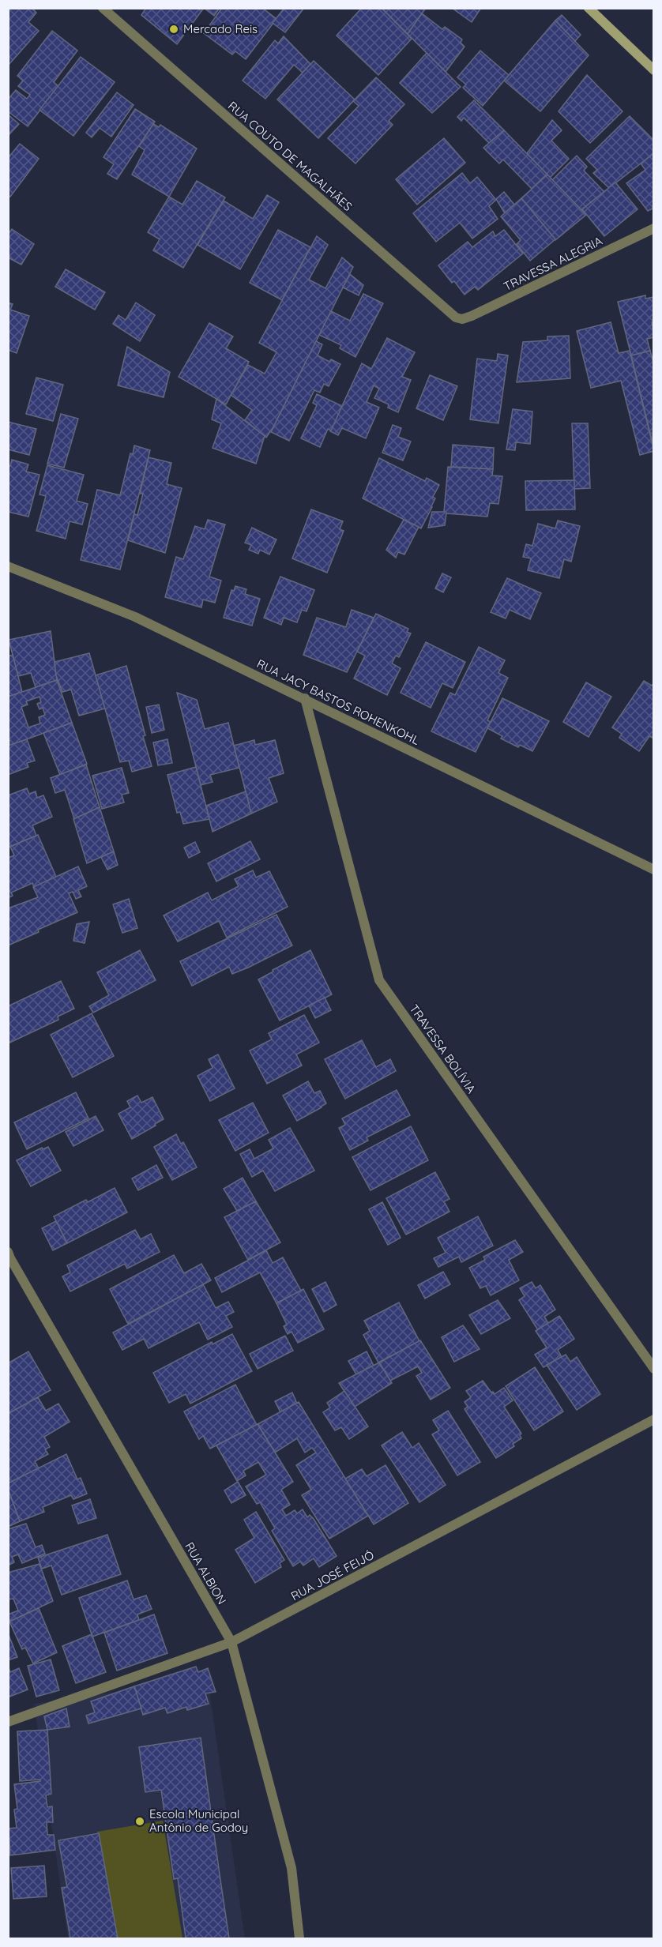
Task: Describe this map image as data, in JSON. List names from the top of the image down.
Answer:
{
  "streets": {
    "street": [
      "RUA COUTO DE MAGALHÃES",
      "TRAVESSA ALEGRIA",
      "RUA JACY BASTOS ROHENKOHL",
      "TRAVESSA BOLÍVIA",
      "RUA ALBION",
      "RUA JOSÉ FEIJÓ"
    ]
  },
  "crossings": [
    ["RUA COUTO DE MAGALHÃES", "TRAVESSA ALEGRIA"],
    ["RUA JACY BASTOS ROHENKOHL", "TRAVESSA BOLÍVIA"],
    ["RUA ALBION", "RUA JOSÉ FEIJÓ"]
  ],
  "places": ["Mercado Reis", "Escola Municipal Antônio de Godoy"]
}
